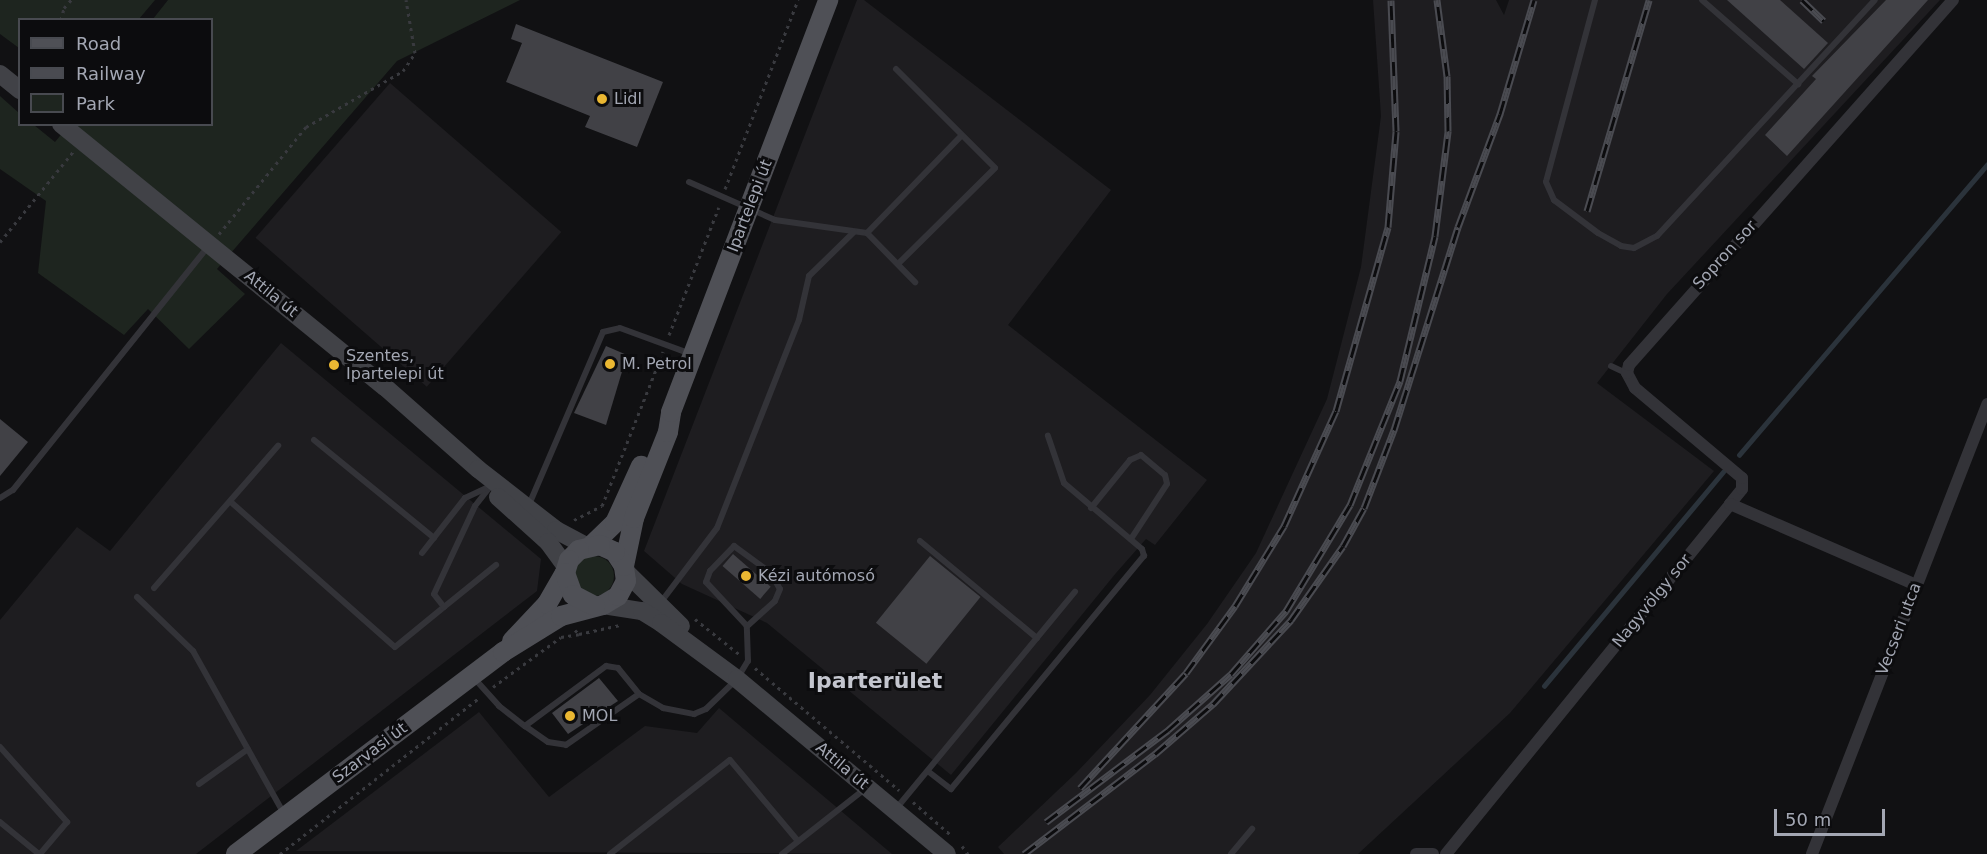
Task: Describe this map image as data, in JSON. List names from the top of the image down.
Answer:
{
  "streets": {
    "main road": ["Ipartelepi út", "Attila út", "Szarvasi út"],
    "street": ["Sopron sor", "Nagyvölgy sor", "Vecseri utca"]
  },
  "districts": ["Iparterület"],
  "places": [
    "Lidl",
    "M. Petrol",
    "Szentes, Ipartelepi út",
    "Kézi autómosó",
    "MOL"
  ],
  "legend": ["Road", "Railway", "Park"],
  "scale_bar": "50 m"
}
